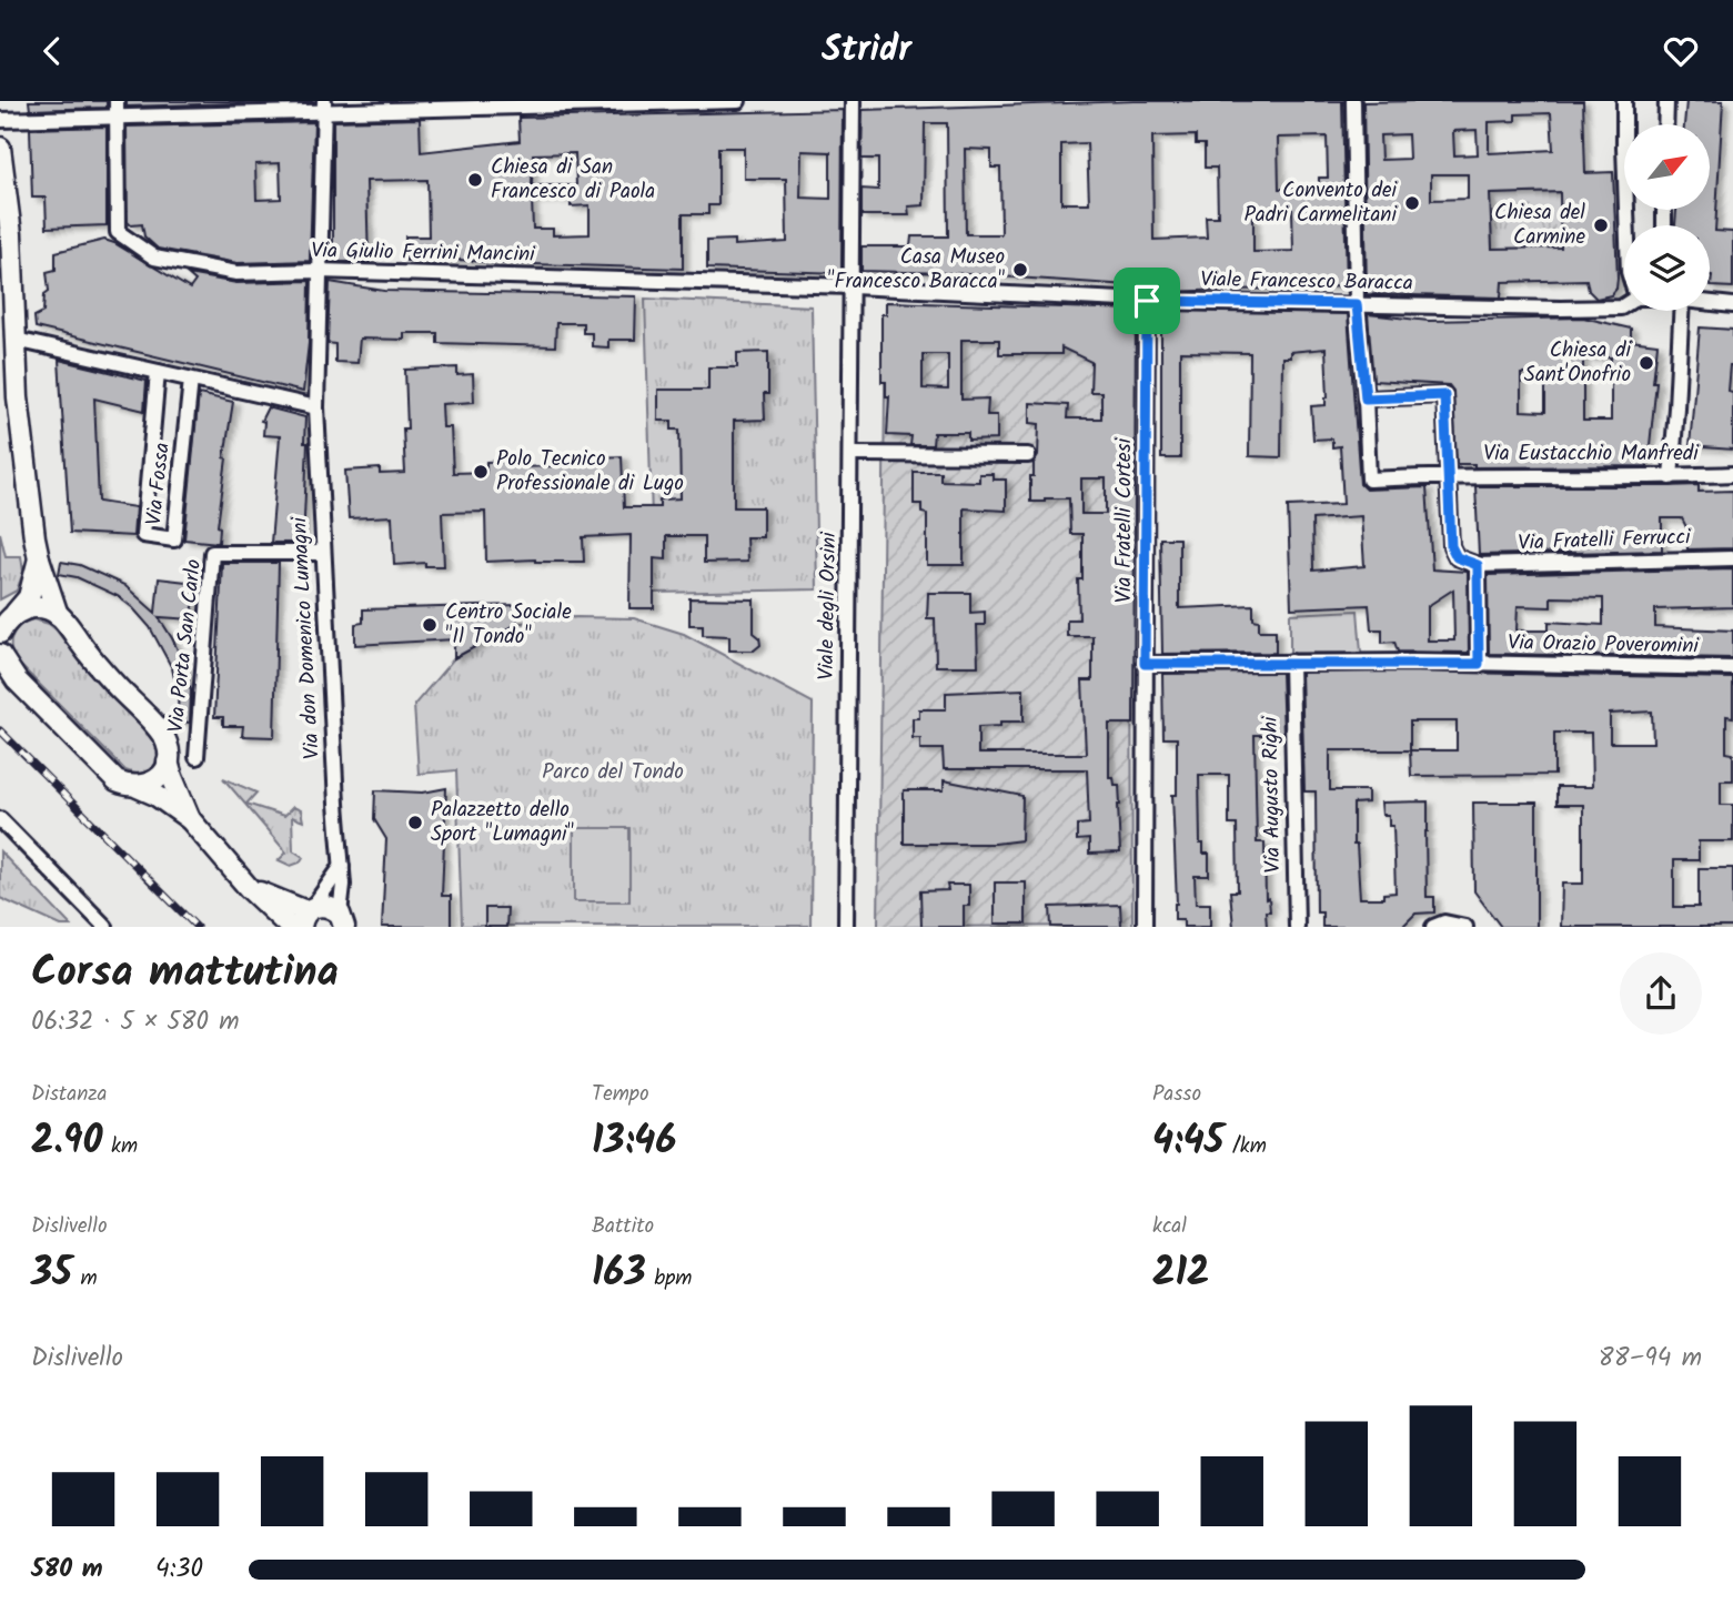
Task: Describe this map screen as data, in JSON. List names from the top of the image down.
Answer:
{
  "streets": {
    "street": [
      "Via Giulio Ferrini Mancini",
      "Viale Francesco Baracca",
      "Via Eustacchio Manfredi",
      "Via Fossa",
      "Via Fratelli Cortesi",
      "Via Fratelli Ferrucci",
      "Viale degli Orsini",
      "Via don Domenico Lumagni",
      "Via Orazio Poveromini",
      "Via Porta San Carlo",
      "Via Augusto Righi"
    ]
  },
  "crossings": [
    ["Via Giulio Ferrini Mancini", "Viale Francesco Baracca"],
    ["Via Giulio Ferrini Mancini", "Viale degli Orsini"],
    ["Via Giulio Ferrini Mancini", "Via don Domenico Lumagni"],
    ["Viale Francesco Baracca", "Via Fratelli Cortesi"],
    ["Viale Francesco Baracca", "Viale degli Orsini"],
    ["Via Fratelli Cortesi", "Via Orazio Poveromini"],
    ["Via don Domenico Lumagni", "Via Porta San Carlo"],
    ["Via Orazio Poveromini", "Via Augusto Righi"]
  ],
  "parks": ["Parco del Tondo"],
  "places": [
    "Chiesa di San Francesco di Paola",
    "Convento dei Padri Carmelitani",
    "Chiesa del Carmine",
    "Casa Museo \"Francesco Baracca\"",
    "Chiesa di Sant'Onofrio",
    "Polo Tecnico Professionale di Lugo",
    "Centro Sociale \"Il Tondo\"",
    "Palazzetto dello Sport \"Lumagni\""
  ],
  "north": "top right",
  "page": {
    "header": "Stridr",
    "heading": ["Corsa mattutina", "06:32 · 5 × 580 m"],
    "stats": [
      ["Distanza", "2.90 km"],
      ["Tempo", "13:46"],
      ["Passo", "4:45 /km"],
      ["Dislivello", "35 m"],
      ["Battito", "163 bpm"],
      ["kcal", "212"]
    ],
    "chart": ["Dislivello", "88–94 m"],
    "list": [
      {
        "name": "580 m",
        "note": "4:30"
      }
    ]
  }
}
